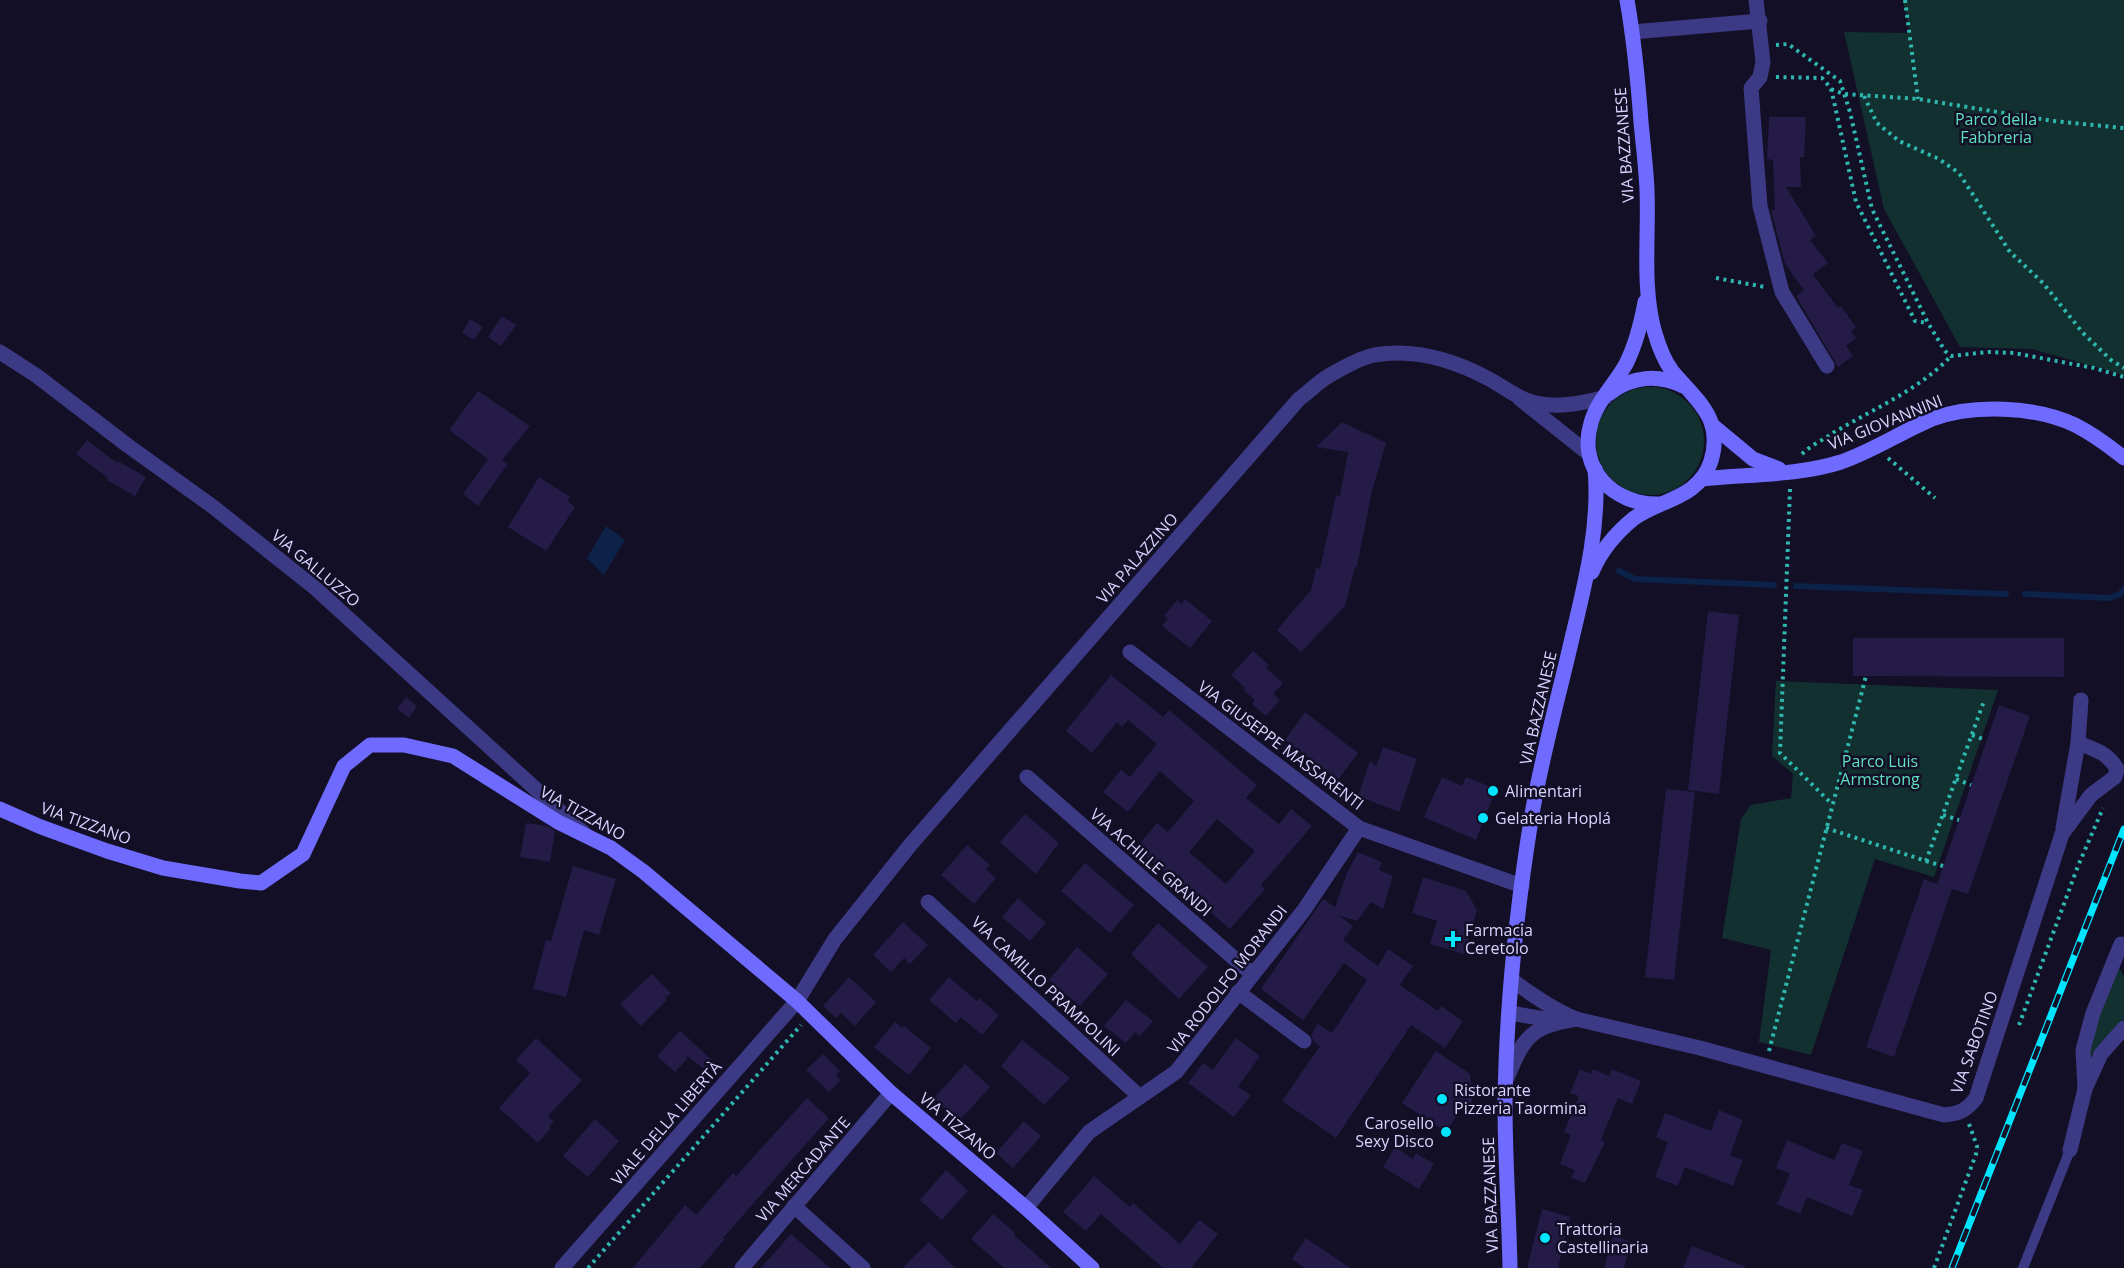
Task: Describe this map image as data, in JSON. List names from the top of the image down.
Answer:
{
  "streets": {
    "street": [
      "VIA BAZZANESE",
      "VIA GIOVANNINI",
      "VIA PALAZZINO",
      "VIA GALLUZZO",
      "VIA GIUSEPPE MASSARENTI",
      "VIA TIZZANO",
      "VIA ACHILLE GRANDI",
      "VIA RODOLFO MORANDI",
      "VIA CAMILLO PRAMPOLINI",
      "VIA SABOTINO",
      "VIALE DELLA LIBERTÀ",
      "VIA MERCADANTE"
    ]
  },
  "crossings": [
    ["VIA BAZZANESE", "VIA GIOVANNINI"],
    ["VIA BAZZANESE", "VIA PALAZZINO"],
    ["VIA BAZZANESE", "VIA GIUSEPPE MASSARENTI"],
    ["VIA GIOVANNINI", "VIA PALAZZINO"],
    ["VIA PALAZZINO", "VIA TIZZANO"],
    ["VIA PALAZZINO", "VIALE DELLA LIBERTÀ"],
    ["VIA GALLUZZO", "VIA TIZZANO"],
    ["VIA GIUSEPPE MASSARENTI", "VIA RODOLFO MORANDI"],
    ["VIA TIZZANO", "VIA RODOLFO MORANDI"],
    ["VIA TIZZANO", "VIALE DELLA LIBERTÀ"],
    ["VIA TIZZANO", "VIA MERCADANTE"],
    ["VIA ACHILLE GRANDI", "VIA RODOLFO MORANDI"],
    ["VIA RODOLFO MORANDI", "VIA CAMILLO PRAMPOLINI"]
  ],
  "parks": ["Parco della Fabbreria", "Parco Luis Armstrong"],
  "places": {
    "other": [
      "Alimentari",
      "Gelateria Hoplá",
      "Ristorante Pizzeria Taormina",
      "Carosello Sexy Disco",
      "Trattoria Castellinaria"
    ],
    "health": ["Farmacia Ceretolo"]
  }
}
